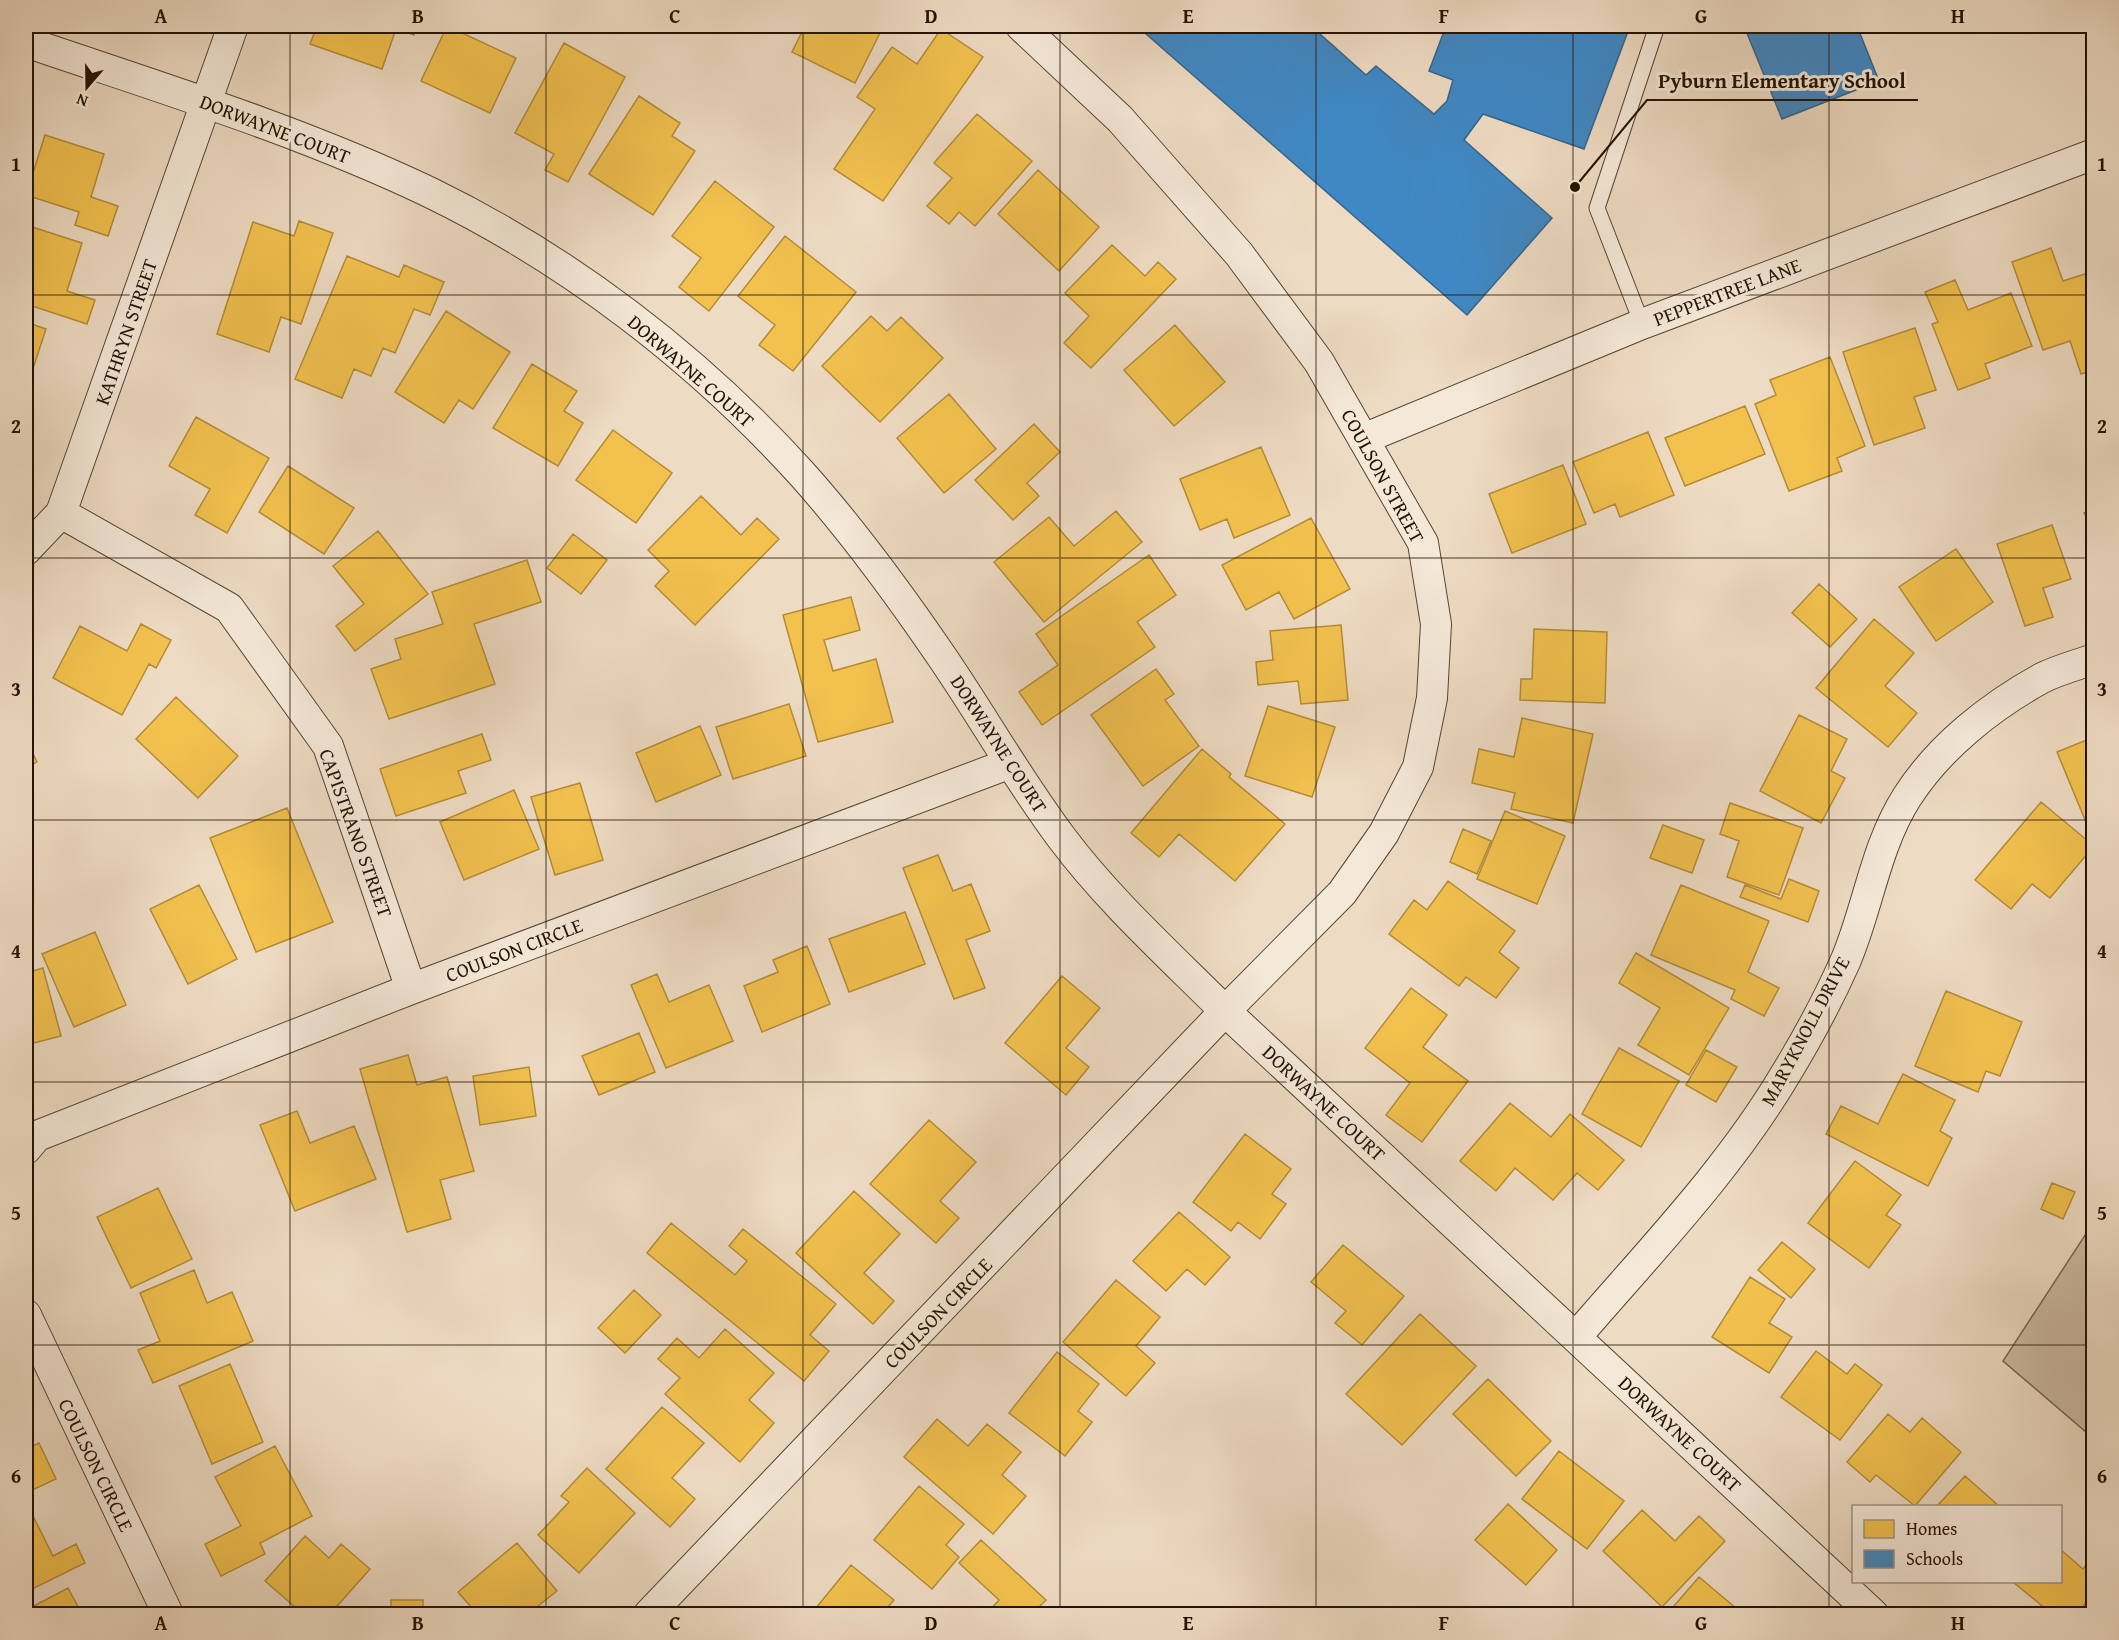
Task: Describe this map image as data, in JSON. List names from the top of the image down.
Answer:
{
  "streets": {
    "street": [
      "DORWAYNE COURT",
      "PEPPERTREE LANE",
      "KATHRYN STREET",
      "COULSON STREET",
      "CAPISTRANO STREET",
      "COULSON CIRCLE",
      "MARYKNOLL DRIVE"
    ]
  },
  "crossings": [
    ["DORWAYNE COURT", "KATHRYN STREET"],
    ["DORWAYNE COURT", "COULSON STREET"],
    ["DORWAYNE COURT", "COULSON CIRCLE"],
    ["DORWAYNE COURT", "MARYKNOLL DRIVE"],
    ["PEPPERTREE LANE", "COULSON STREET"],
    ["KATHRYN STREET", "CAPISTRANO STREET"],
    ["COULSON STREET", "COULSON CIRCLE"],
    ["CAPISTRANO STREET", "COULSON CIRCLE"]
  ],
  "places": ["Pyburn Elementary School"],
  "legend": ["Homes", "Schools"],
  "north": "bottom",
  "grid": {
    "columns": [
      "A",
      "B",
      "C",
      "D",
      "E",
      "F",
      "G",
      "H"
    ],
    "rows": [
      "1",
      "2",
      "3",
      "4",
      "5",
      "6"
    ]
  }
}
